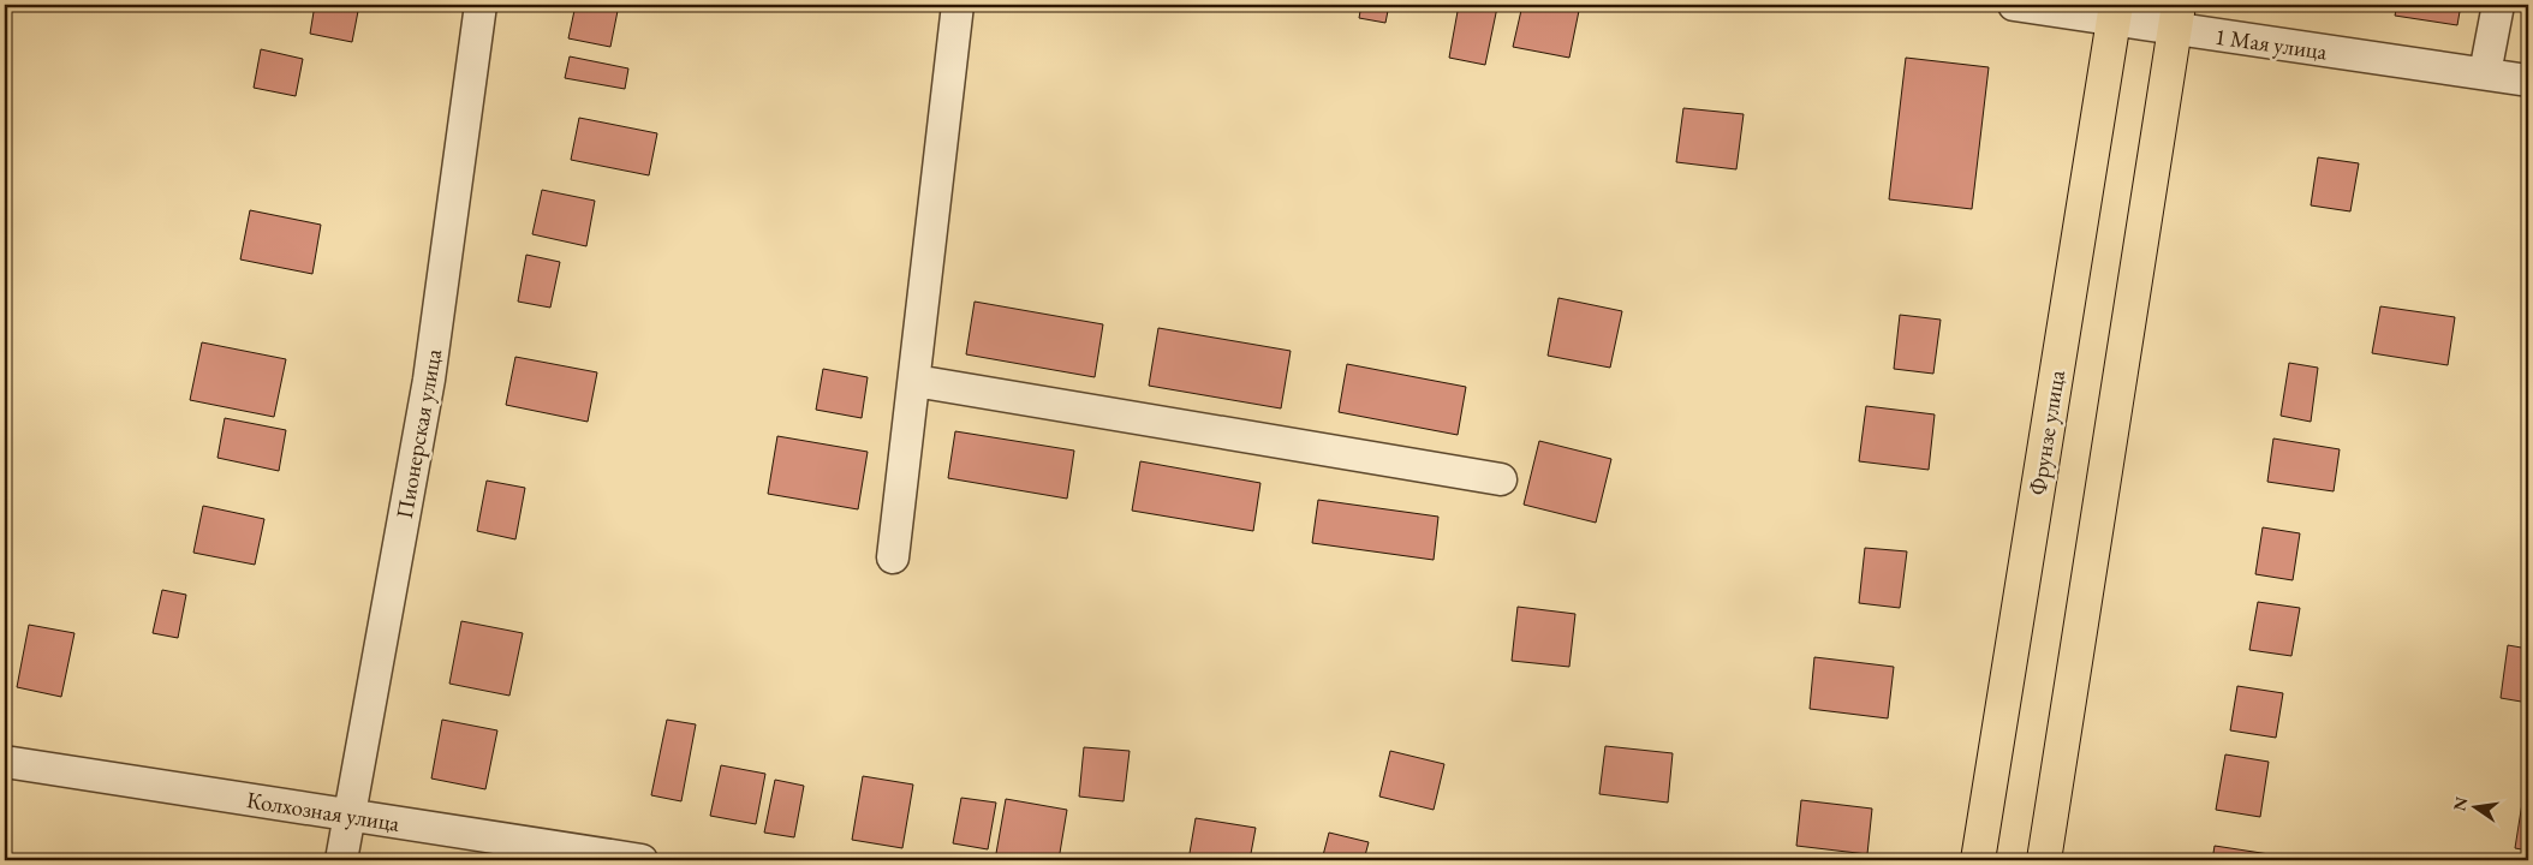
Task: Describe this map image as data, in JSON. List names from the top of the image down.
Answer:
{
  "streets": {
    "main road": ["Фрунзе улица"],
    "street": ["1 Мая улица", "Пионерская улица", "Колхозная улица"]
  },
  "crossings": [
    ["1 Мая улица", "Фрунзе улица"],
    ["Пионерская улица", "Колхозная улица"]
  ],
  "north": "left"
}
